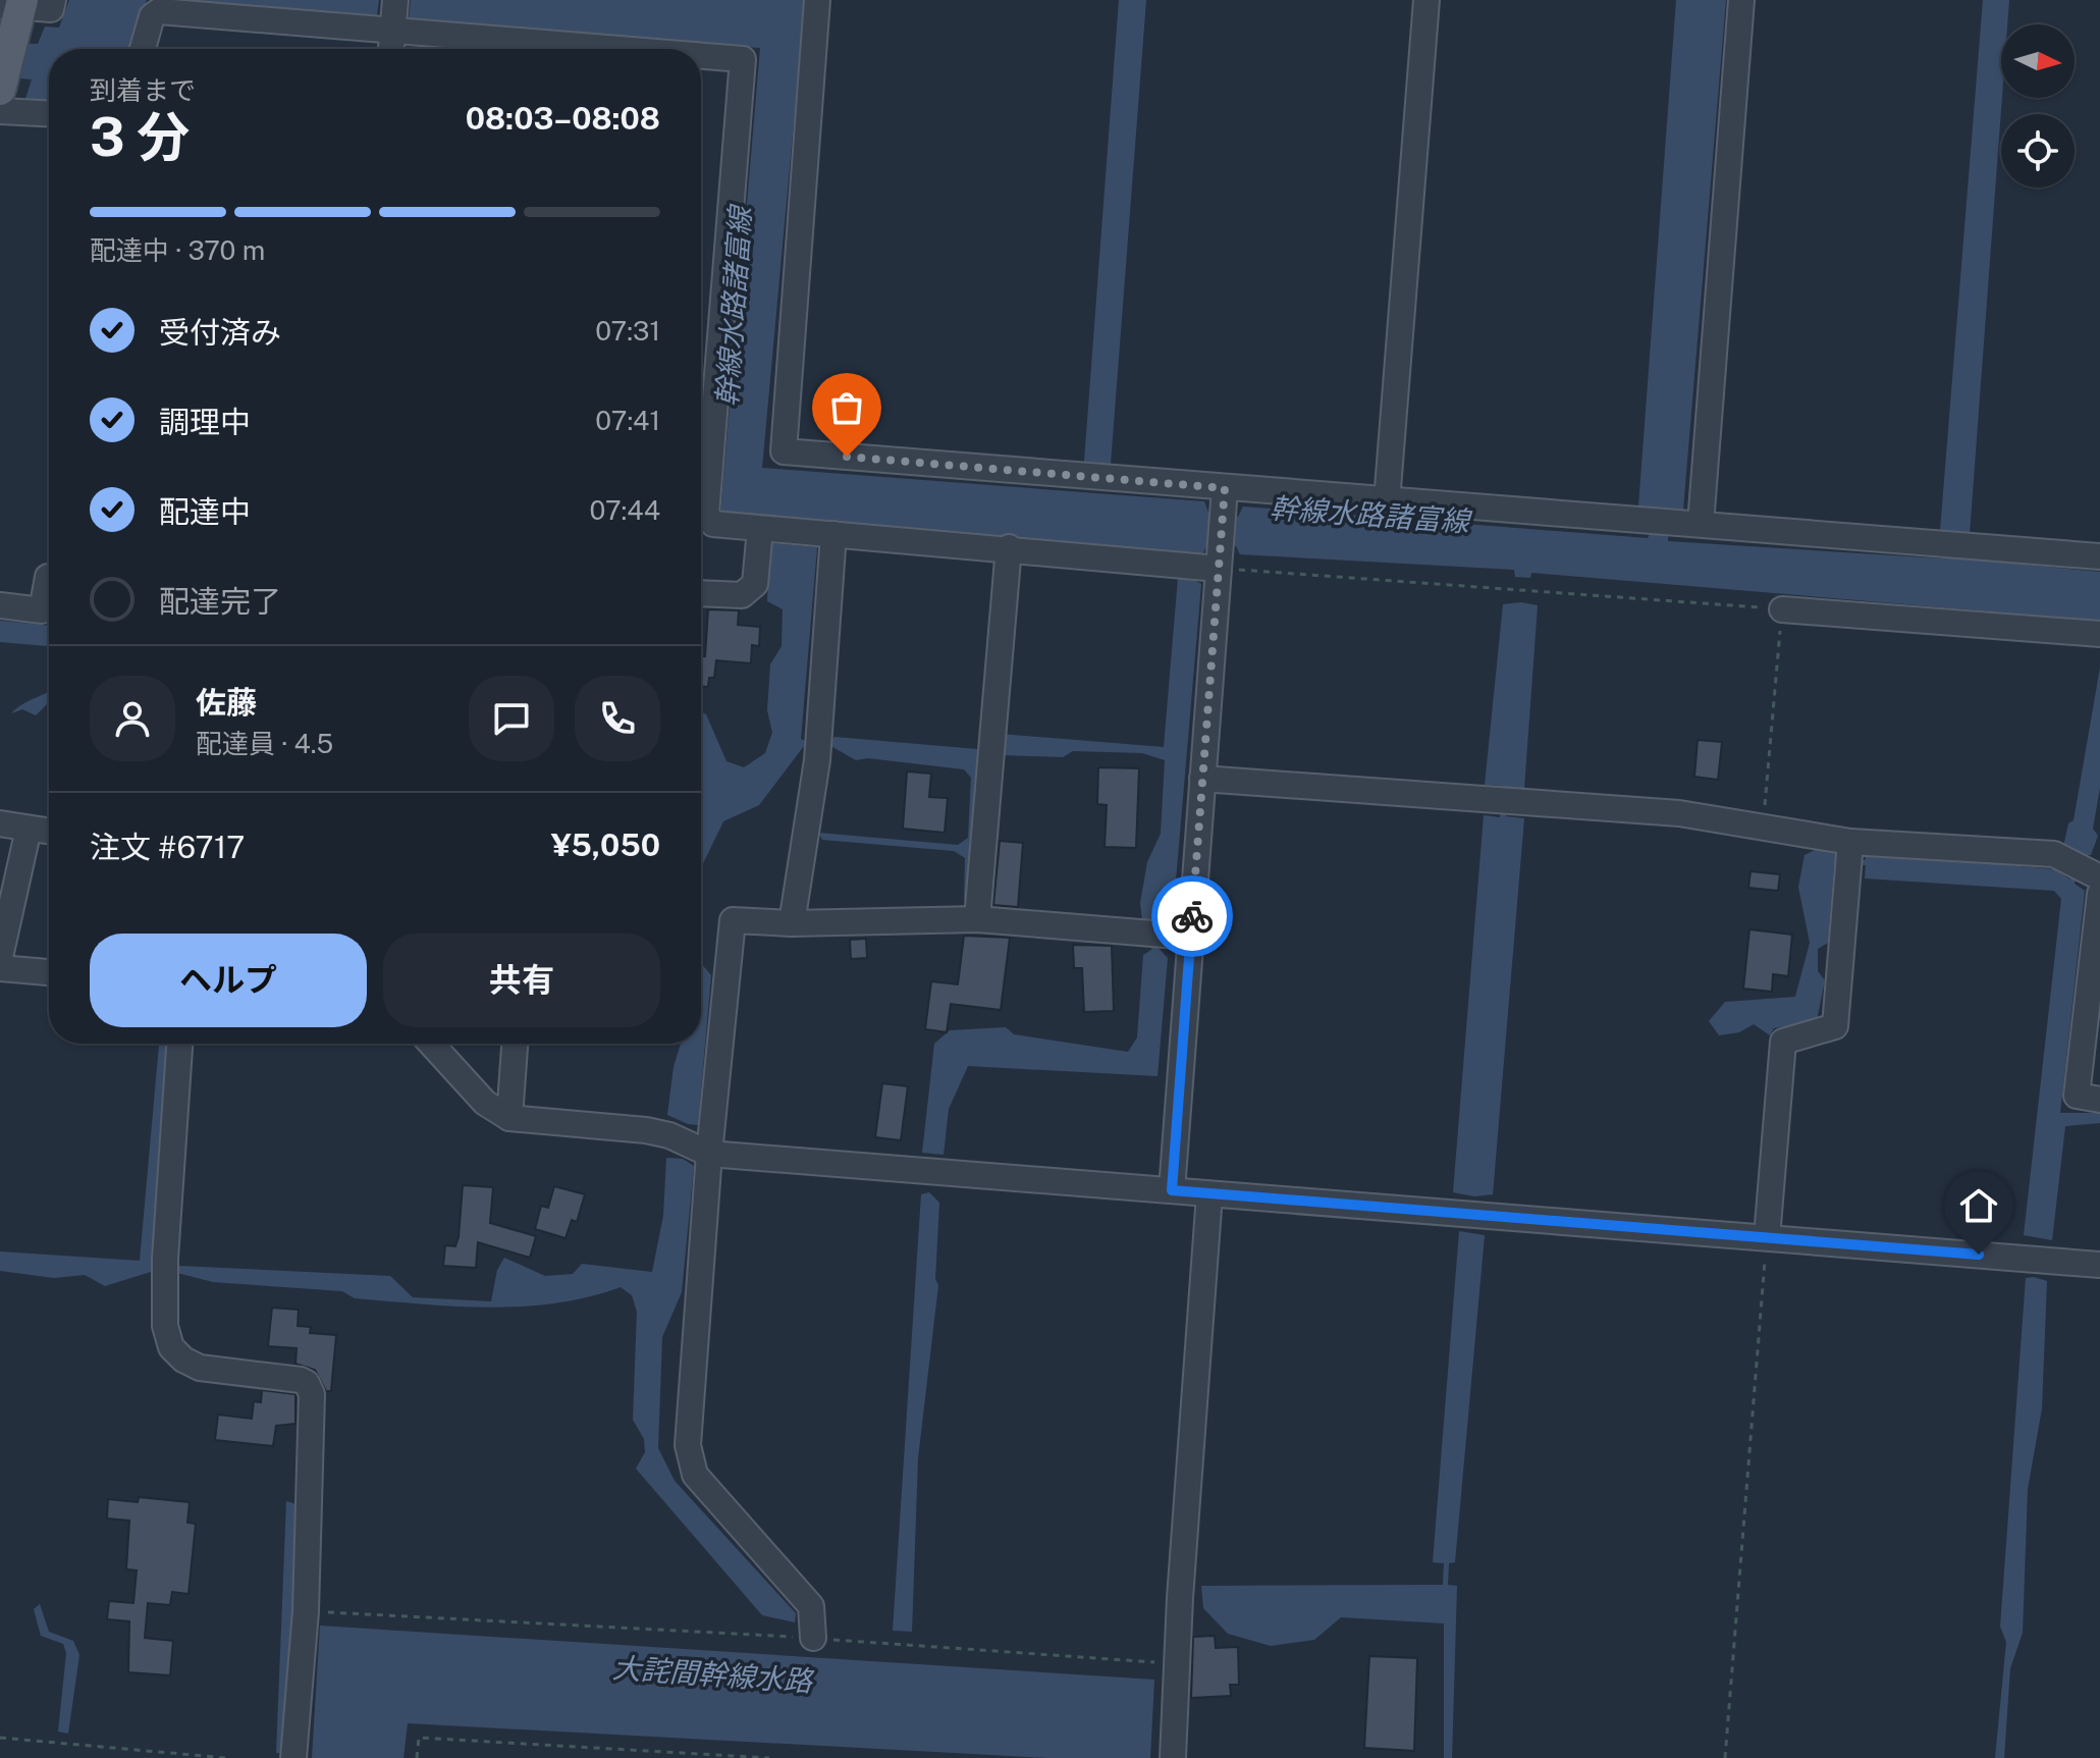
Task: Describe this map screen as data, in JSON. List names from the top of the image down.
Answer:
{
  "water": ["幹線水路諸富線", "大詫間幹線水路"],
  "north": "right",
  "page": {
    "heading": ["3 分", "到着まで", "08:03–08:08"],
    "panel": [
      "佐藤",
      "配達員 · 4.5",
      "注文 #6717",
      "¥5,050"
    ],
    "bar": "配達中 · 370 m",
    "list": [
      ["受付済み", "07:31"],
      ["調理中", "07:41"],
      ["配達中", "07:44"],
      "配達完了"
    ],
    "buttons": ["ヘルプ", "共有"]
  }
}
